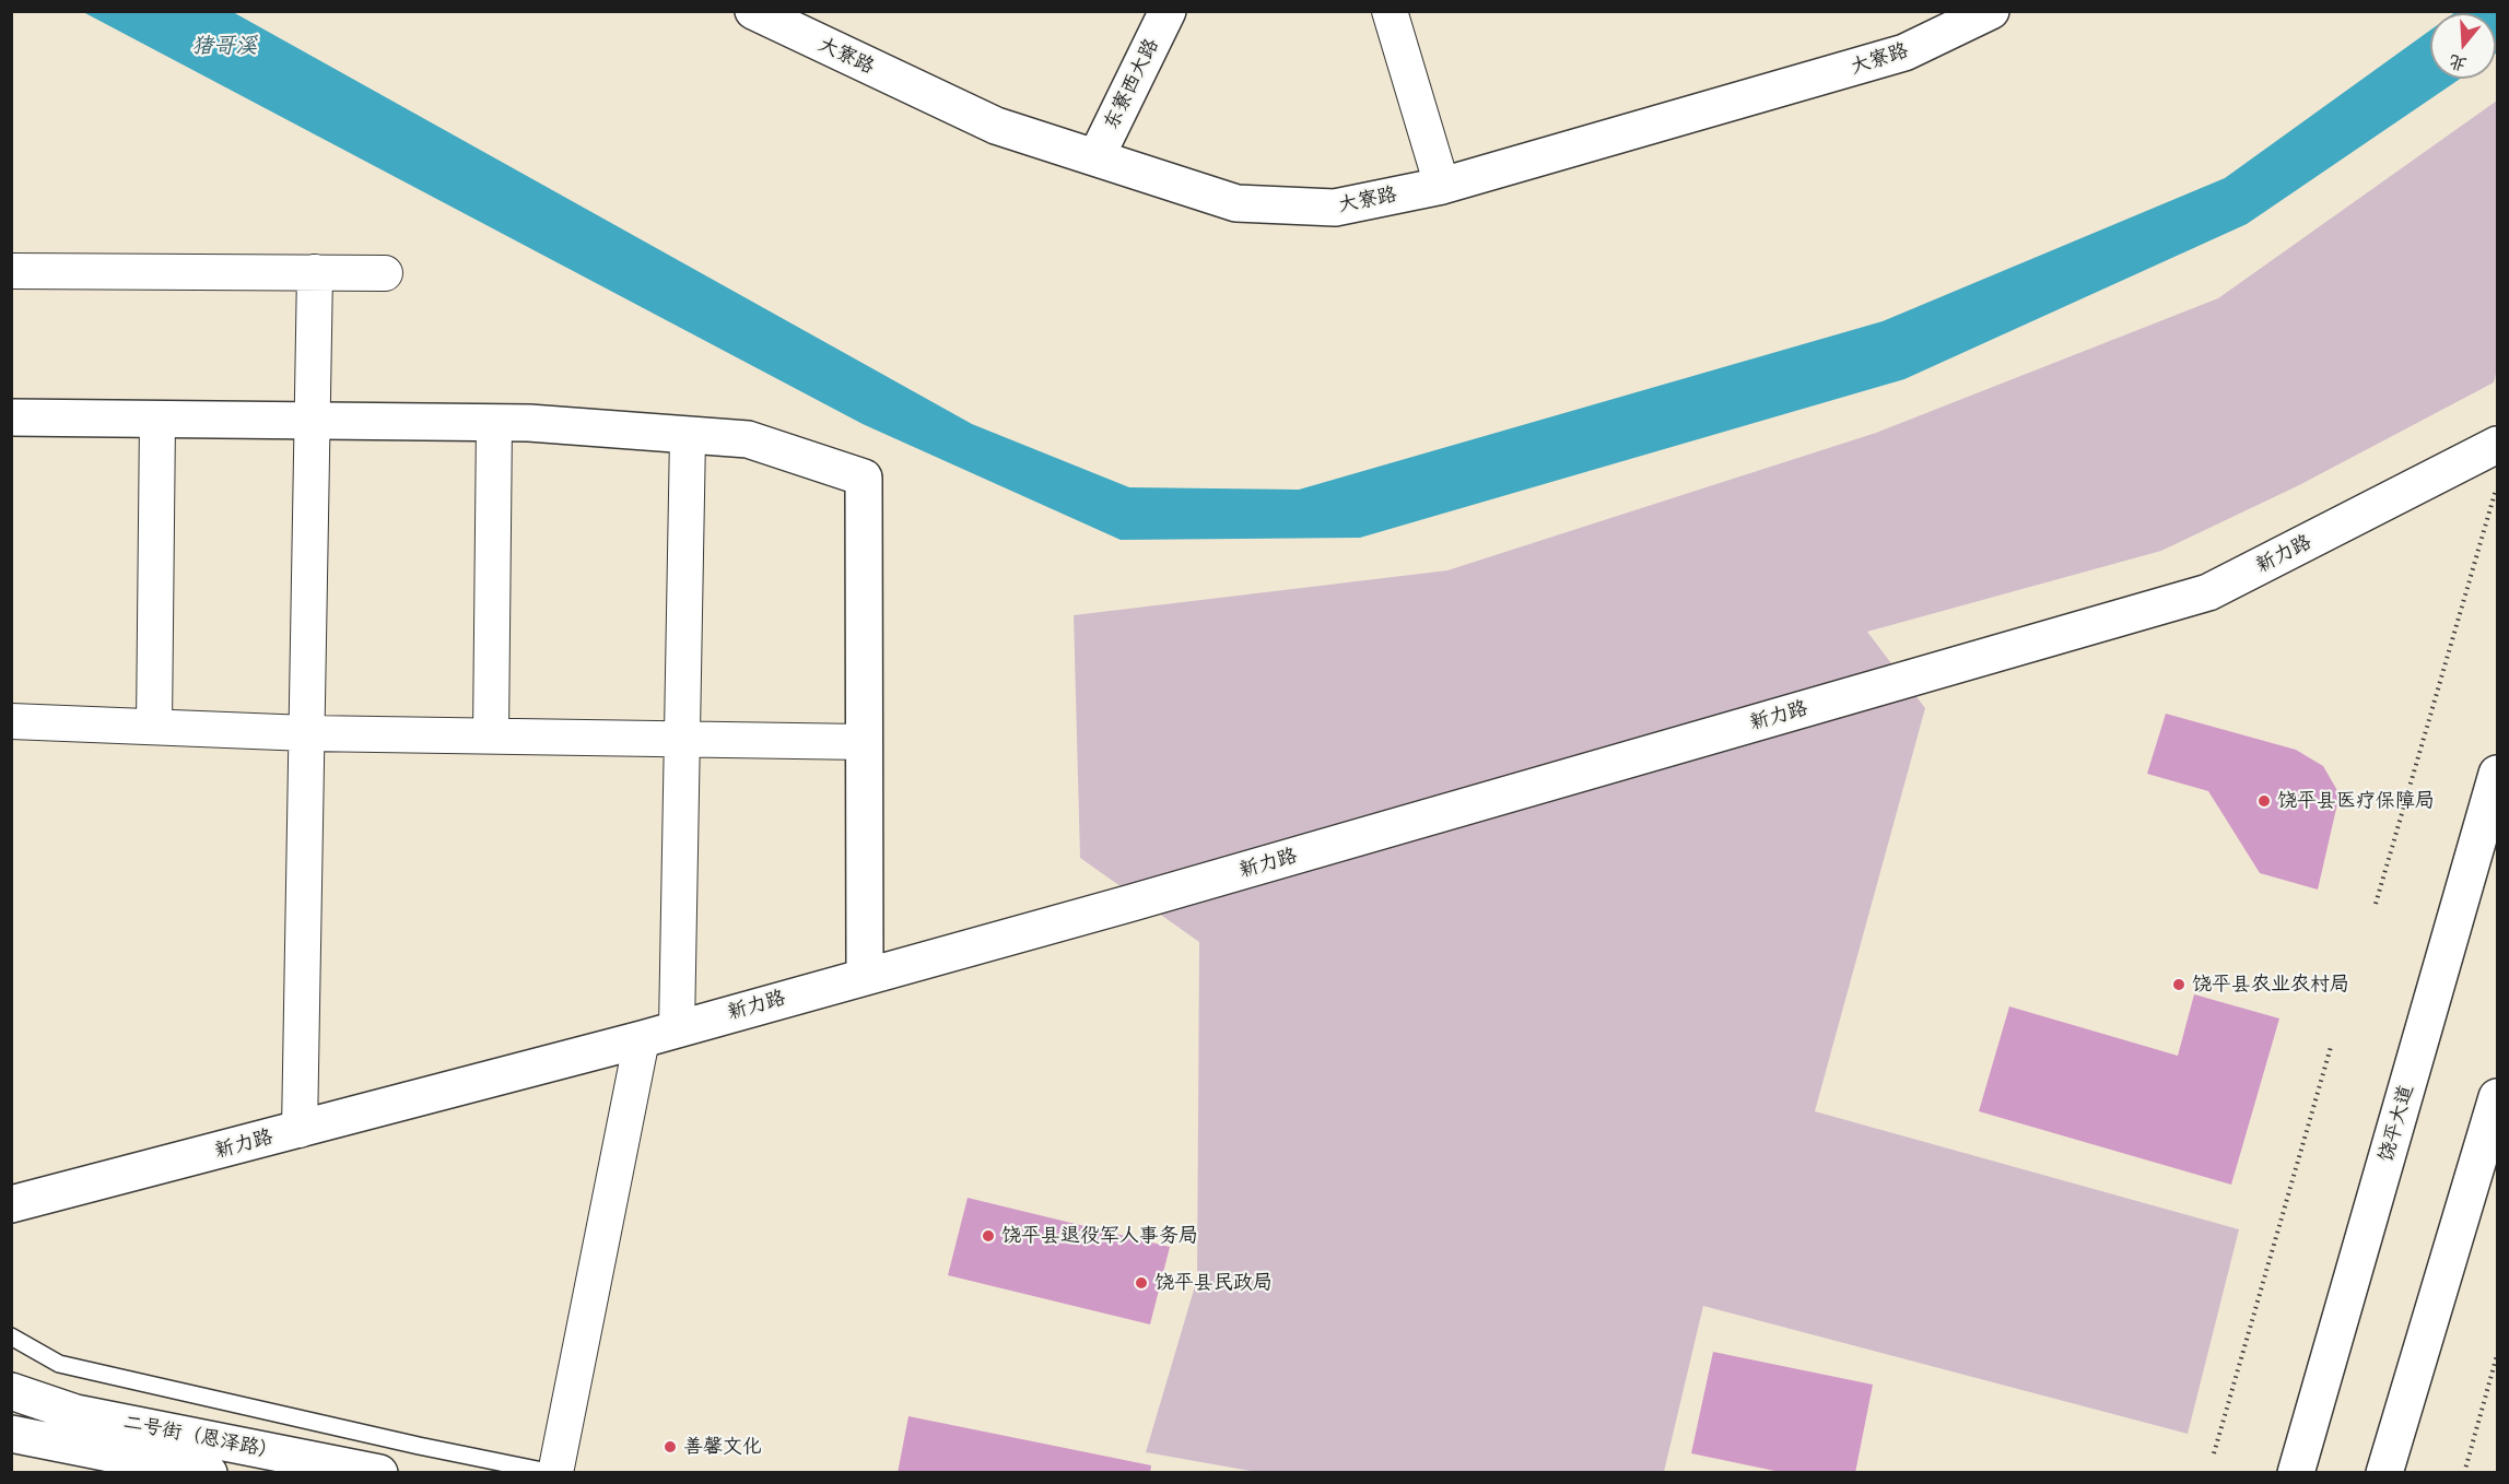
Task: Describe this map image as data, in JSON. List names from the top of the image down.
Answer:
{
  "streets": {
    "street": [
      "大寮路",
      "东寮西大路",
      "新力路",
      "饶平大道",
      "二号街（恩泽路)"
    ]
  },
  "crossings": [
    ["大寮路", "东寮西大路"]
  ],
  "water": ["猪哥溪"],
  "places": [
    "饶平县医疗保障局",
    "饶平县农业农村局",
    "饶平县退役军人事务局",
    "饶平县民政局",
    "善馨文化"
  ],
  "north": "bottom"
}
